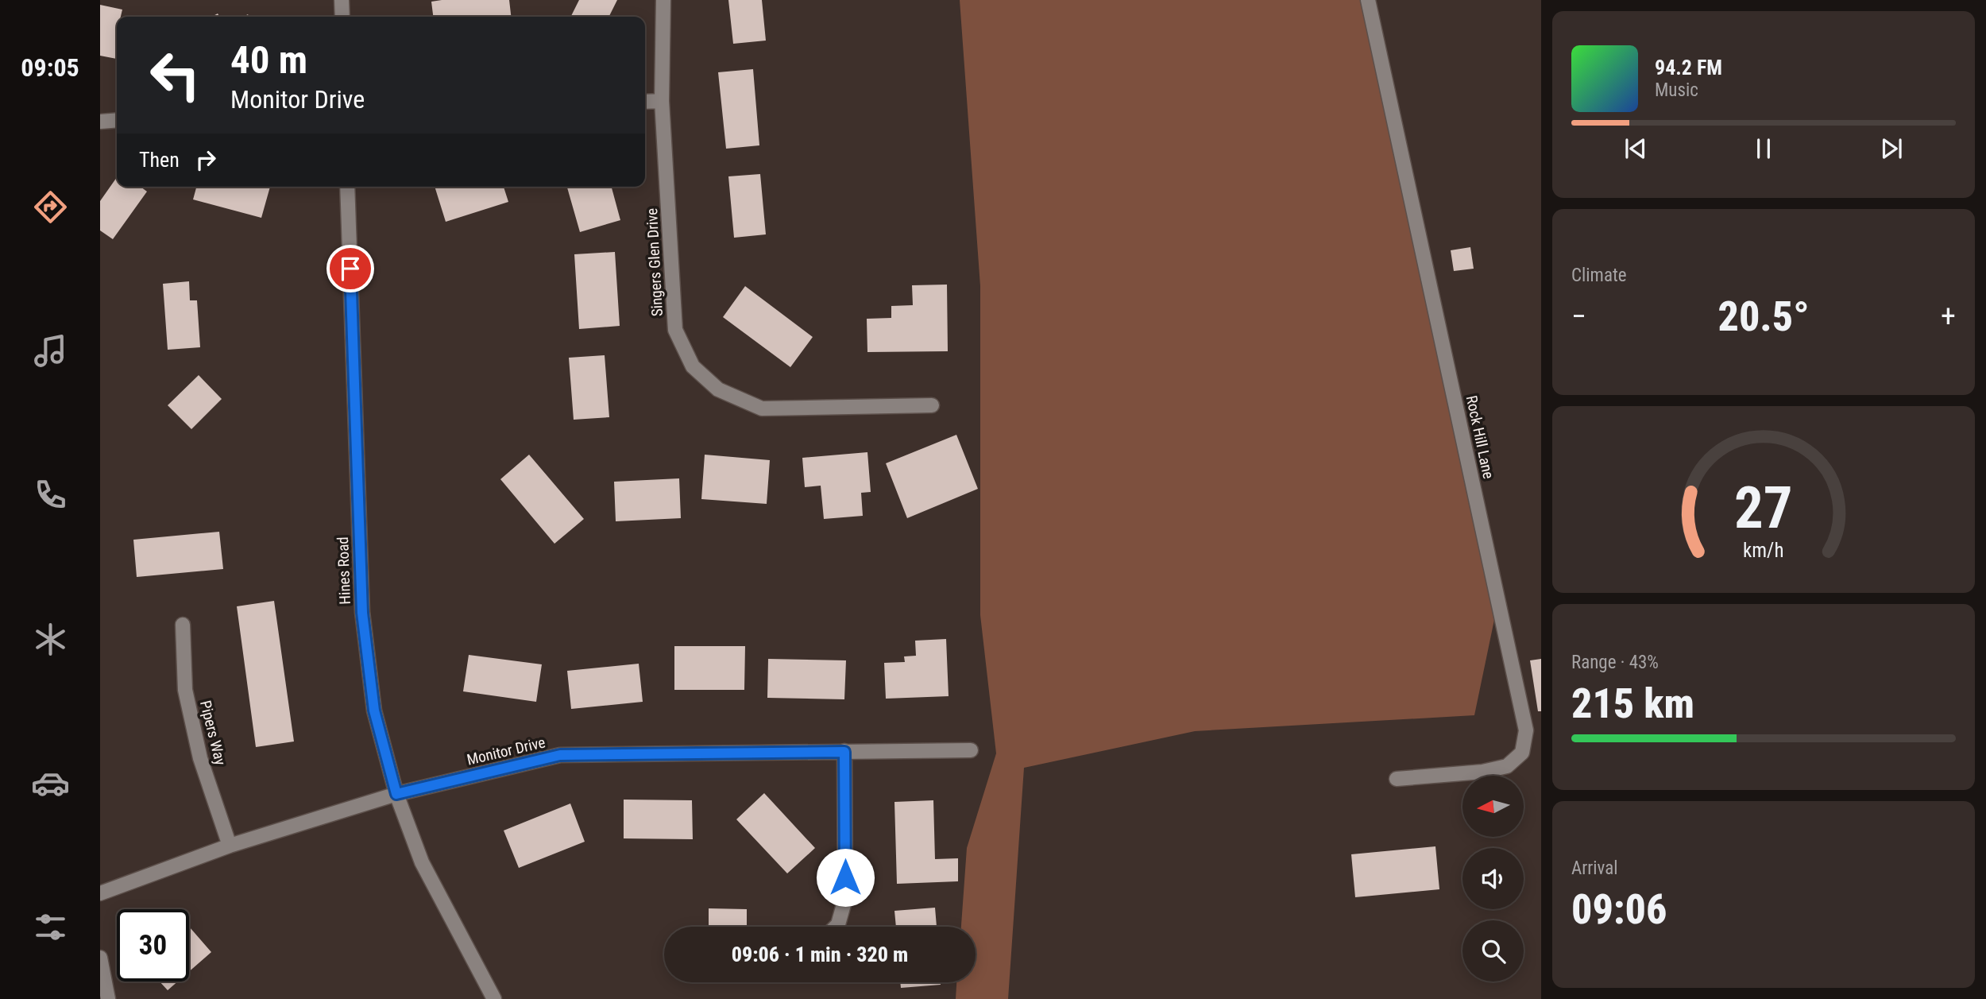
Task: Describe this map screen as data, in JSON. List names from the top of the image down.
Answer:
{
  "streets": {
    "street": [
      "Singers Glen Drive",
      "Rock Hill Lane",
      "Hines Road",
      "Pipers Way",
      "Monitor Drive"
    ]
  },
  "crossings": [
    ["Hines Road", "Monitor Drive"],
    ["Pipers Way", "Monitor Drive"]
  ],
  "north": "left",
  "page": {
    "tabs": "09:05",
    "turn": ["40 m", "Monitor Drive"],
    "song": ["94.2 FM", "Music"],
    "then": "Then",
    "tile": [
      "Climate",
      ["Range · 43%", "215 km"],
      ["Arrival", "09:06"]
    ],
    "heat": ["−", "20.5°", "+"],
    "limit": "30",
    "trip": "09:06 · 1 min · 320 m",
    "gauge": ["27", "km/h"]
  }
}
